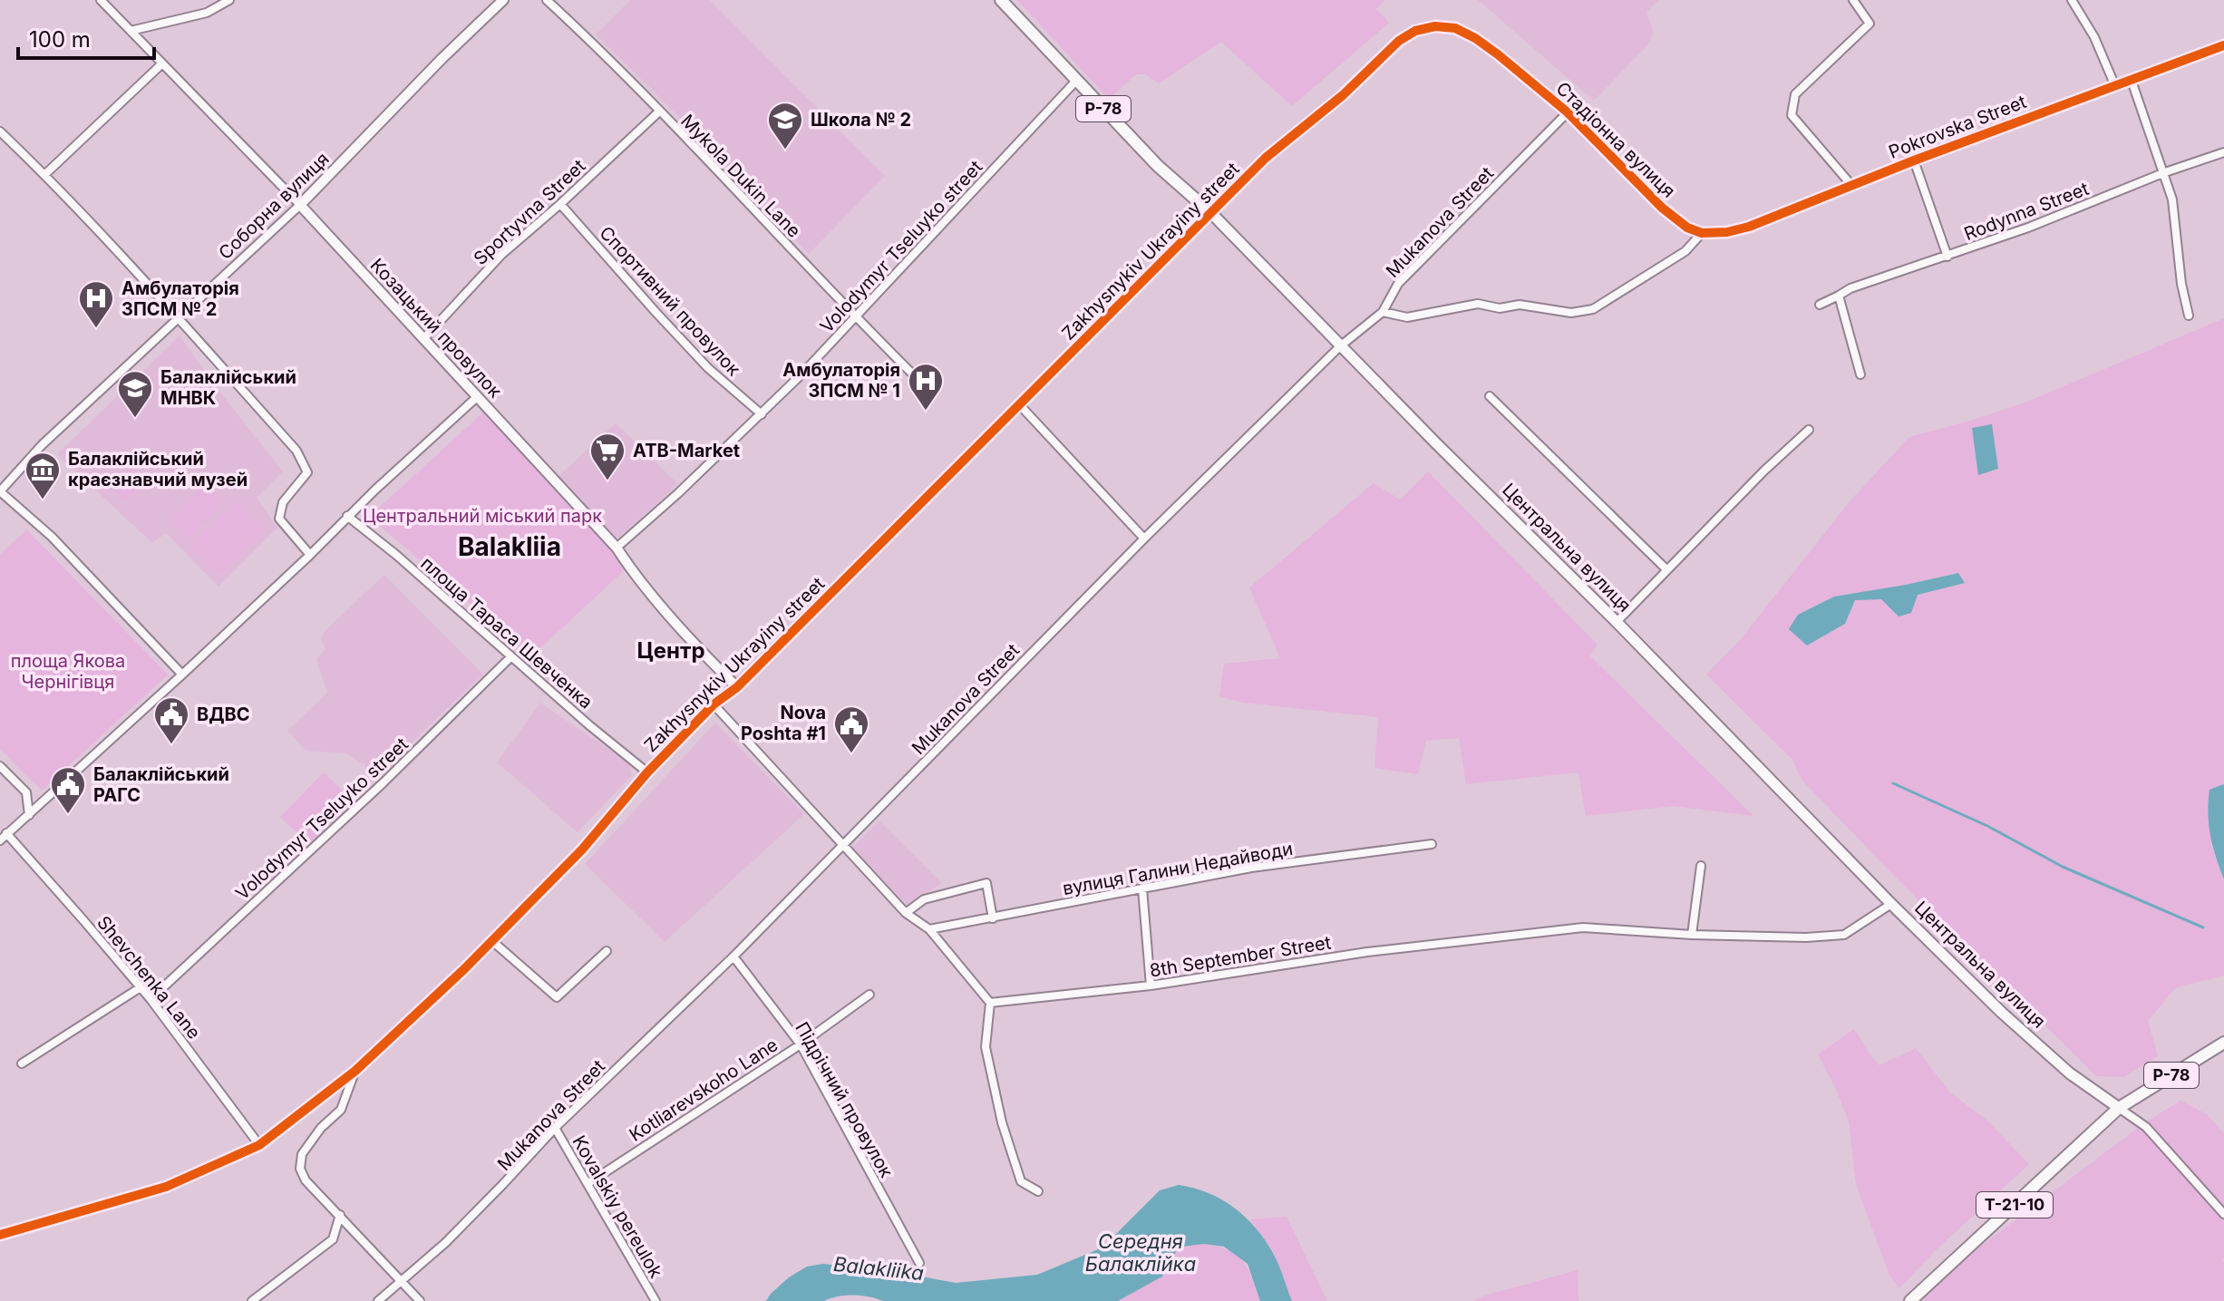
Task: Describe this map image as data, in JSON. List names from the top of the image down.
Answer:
{
  "streets": {
    "main road": ["Р-78", "Центральна вулиця", "Т-21-10"],
    "street": [
      "Pokrovska Street",
      "Стадіонна вулиця",
      "Mykola Dukin Lane",
      "Соборна вулиця",
      "Rodynna Street",
      "Sportyvna Street",
      "Mukanova Street",
      "Volodymyr Tseluyko street",
      "Zakhysnykiv Ukrayiny street",
      "Спортивний провулок",
      "Козацький провулок",
      "площа Тараса Шевченка",
      "вулиця Галини Недайводи",
      "8th September Street",
      "Shevchenka Lane",
      "Kotliarevskoho Lane",
      "Підрічний провулок",
      "Kovalskiy pereulok"
    ]
  },
  "crossings": [
    ["Р-78", "Центральна вулиця"],
    ["Р-78", "Т-21-10"],
    ["Pokrovska Street", "Стадіонна вулиця"],
    ["Стадіонна вулиця", "Mukanova Street"],
    ["Стадіонна вулиця", "Zakhysnykiv Ukrayiny street"],
    ["Mykola Dukin Lane", "Sportyvna Street"],
    ["Mykola Dukin Lane", "Volodymyr Tseluyko street"],
    ["Соборна вулиця", "Козацький провулок"],
    ["Sportyvna Street", "Спортивний провулок"],
    ["Sportyvna Street", "Козацький провулок"],
    ["Mukanova Street", "Центральна вулиця"],
    ["Mukanova Street", "Підрічний провулок"],
    ["Mukanova Street", "Kovalskiy pereulok"],
    ["Volodymyr Tseluyko street", "Спортивний провулок"],
    ["Volodymyr Tseluyko street", "Козацький провулок"],
    ["Volodymyr Tseluyko street", "Центральна вулиця"],
    ["Volodymyr Tseluyko street", "площа Тараса Шевченка"],
    ["Volodymyr Tseluyko street", "Shevchenka Lane"],
    ["Zakhysnykiv Ukrayiny street", "Козацький провулок"],
    ["Zakhysnykiv Ukrayiny street", "Центральна вулиця"],
    ["Zakhysnykiv Ukrayiny street", "площа Тараса Шевченка"],
    ["Zakhysnykiv Ukrayiny street", "Shevchenka Lane"],
    ["Центральна вулиця", "8th September Street"],
    ["Центральна вулиця", "Т-21-10"],
    ["Kotliarevskoho Lane", "Підрічний провулок"],
    ["Kotliarevskoho Lane", "Kovalskiy pereulok"]
  ],
  "districts": ["Balakliia", "Центр"],
  "water": ["Середня Балаклійка", "Balakliika"],
  "parks": ["Центральний міський парк", "площа Якова Чернігівця"],
  "places": {
    "school or university": ["Школа № 2", "Балаклійський МНВК"],
    "hospital": ["Амбулаторія ЗПСМ № 2", "Амбулаторія ЗПСМ № 1"],
    "supermarket": ["ATB-Market"],
    "museum": ["Балаклійський краєзнавчий музей"],
    "public building": ["ВДВС", "Nova Poshta #1", "Балаклійський РАГС"]
  },
  "scale_bar": "100 m"
}
